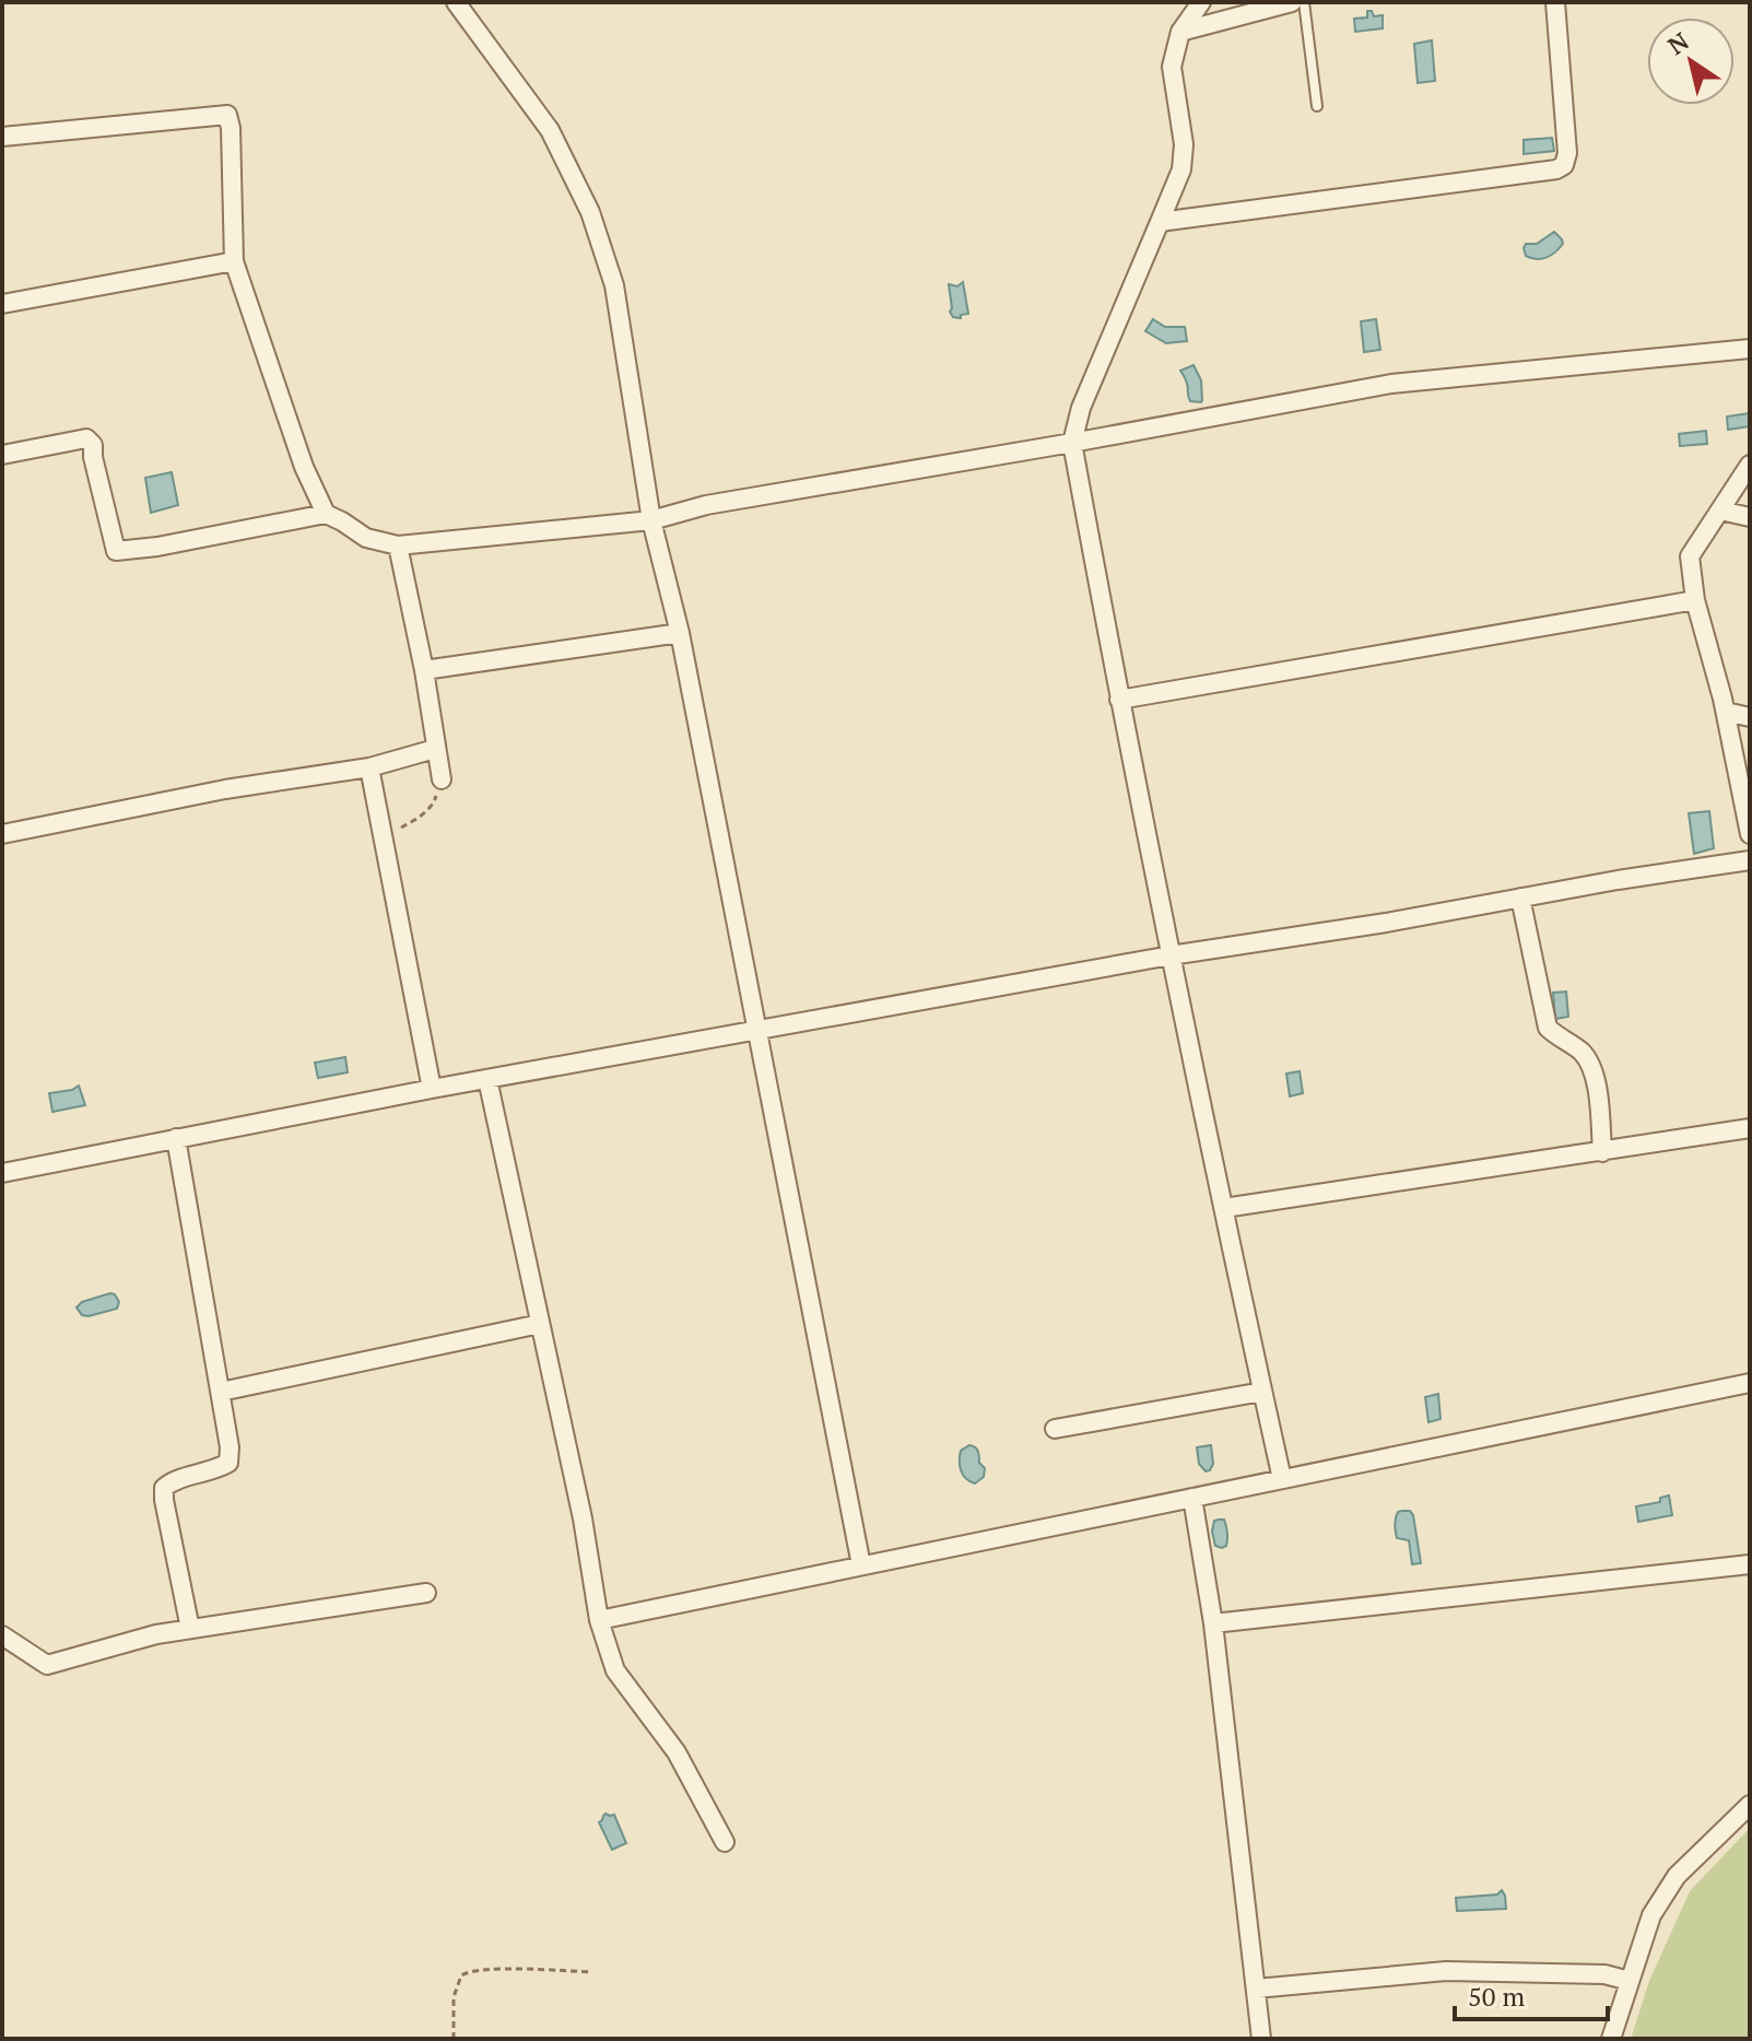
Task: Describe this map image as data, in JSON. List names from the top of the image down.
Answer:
{
  "scale_bar": "50 m",
  "north": "top left"
}
